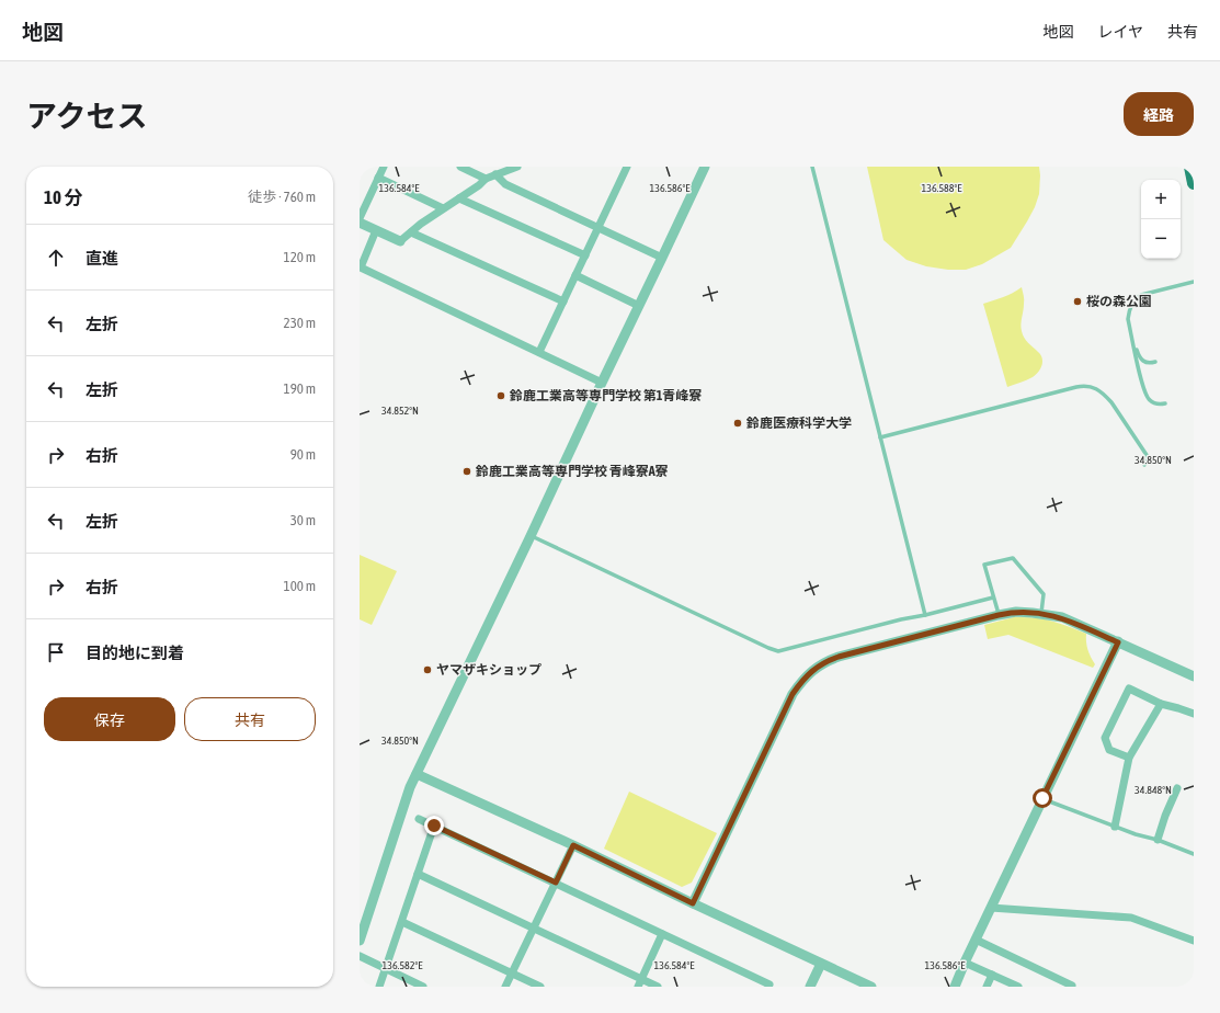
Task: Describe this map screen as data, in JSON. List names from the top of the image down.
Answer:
{
  "places": [
    "桜の森公園",
    "鈴鹿工業高等専門学校 第1青峰寮",
    "鈴鹿医療科学大学",
    "鈴鹿工業高等専門学校 青峰寮A寮",
    "ヤマザキショップ"
  ],
  "page": {
    "header": "地図",
    "nav": ["地図", "レイヤ", "共有"],
    "title": "アクセス",
    "buttons": [
      "経路",
      ["保存", "共有"]
    ],
    "heading": ["10 分", "徒歩 · 760 m"],
    "map_buttons": ["+", "−"],
    "list": [
      ["直進", "120 m"],
      ["左折", "230 m"],
      ["左折", "190 m"],
      ["右折", "90 m"],
      ["左折", "30 m"],
      ["右折", "100 m"],
      "目的地に到着"
    ]
  },
  "coordinates": [
    "136.584°E",
    "136.586°E",
    "136.588°E",
    "34.852°N",
    "34.850°N",
    "34.848°N",
    "136.582°E"
  ]
}
